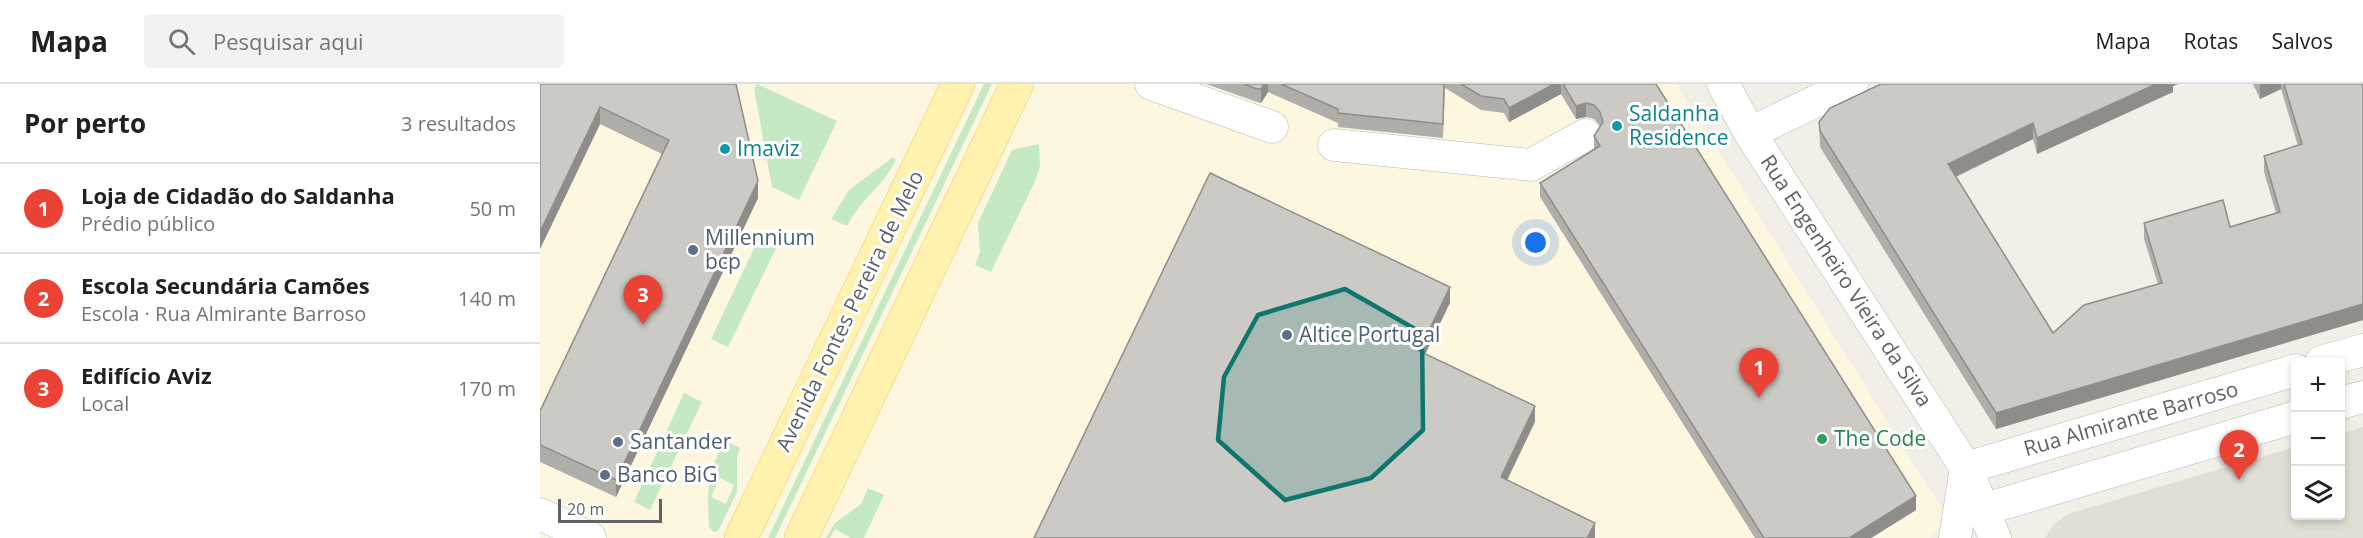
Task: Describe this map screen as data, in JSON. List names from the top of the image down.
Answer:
{
  "streets": {
    "main road": ["Avenida Fontes Pereira de Melo"],
    "street": ["Rua Engenheiro Vieira da Silva", "Rua Almirante Barroso"]
  },
  "crossings": [
    ["Rua Engenheiro Vieira da Silva", "Rua Almirante Barroso"]
  ],
  "places": [
    "Saldanha Residence",
    "Imaviz",
    "Millennium bcp",
    "Altice Portugal",
    "The Code",
    "Santander",
    "Banco BiG"
  ],
  "scale_bar": "20 m",
  "page": {
    "header": "Mapa",
    "search": "Pesquisar aqui",
    "nav": ["Mapa", "Rotas", "Salvos"],
    "heading": ["Por perto", "3 resultados"],
    "list": [
      {
        "mark": "1",
        "name": "Loja de Cidadão do Saldanha",
        "note": "Prédio público",
        "value": "50 m"
      },
      {
        "mark": "2",
        "name": "Escola Secundária Camões",
        "note": "Escola · Rua Almirante Barroso",
        "value": "140 m"
      },
      {
        "mark": "3",
        "name": "Edifício Aviz",
        "note": "Local",
        "value": "170 m"
      }
    ],
    "pins": ["3", "1", "2"],
    "map_buttons": ["+", "−"],
    "scale": "20 m"
  }
}
